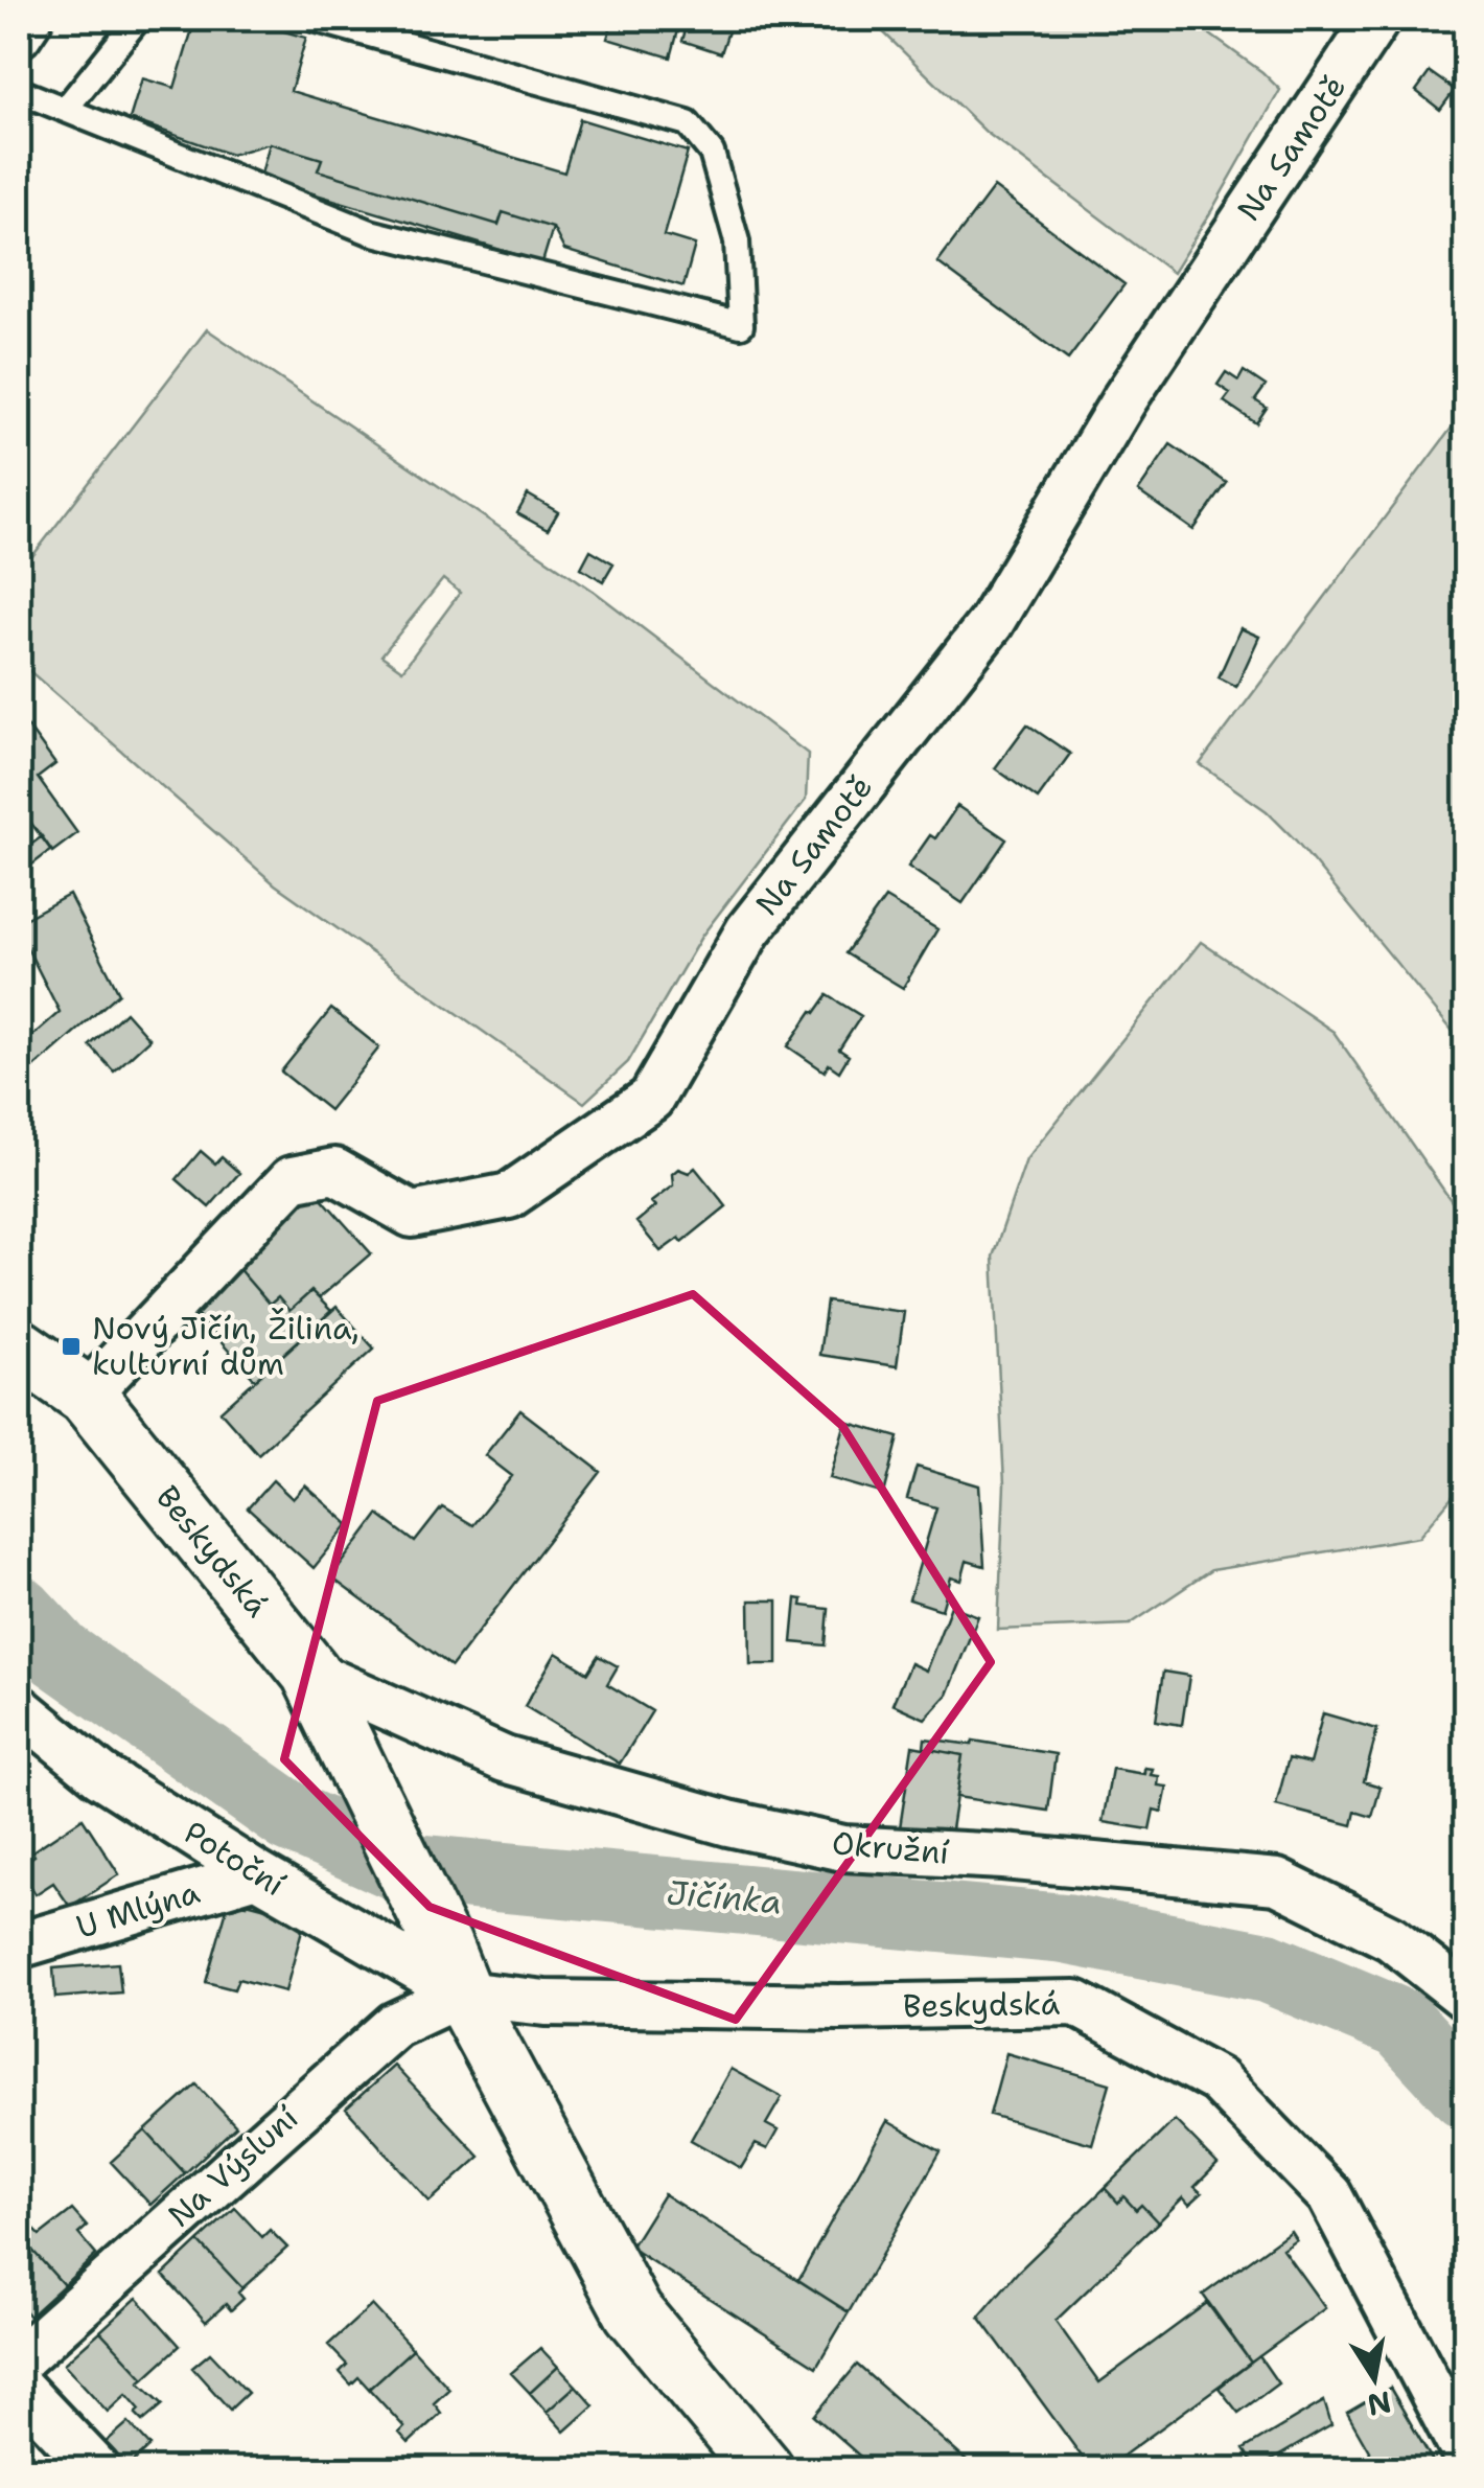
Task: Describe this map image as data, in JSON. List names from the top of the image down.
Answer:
{
  "streets": {
    "street": [
      "Na Samotě",
      "Beskydská",
      "Okružní",
      "Potoční",
      "U Mlýna",
      "Na Výsluní"
    ]
  },
  "crossings": [
    ["Na Samotě", "Beskydská"],
    ["Beskydská", "Okružní"],
    ["Beskydská", "Potoční"],
    ["Beskydská", "Na Výsluní"],
    ["Potoční", "U Mlýna"],
    ["Potoční", "Na Výsluní"]
  ],
  "water": ["Jičínka"],
  "places": {
    "transit": ["Nový Jičín, Žilina, kulturní dům"]
  },
  "north": "bottom"
}
